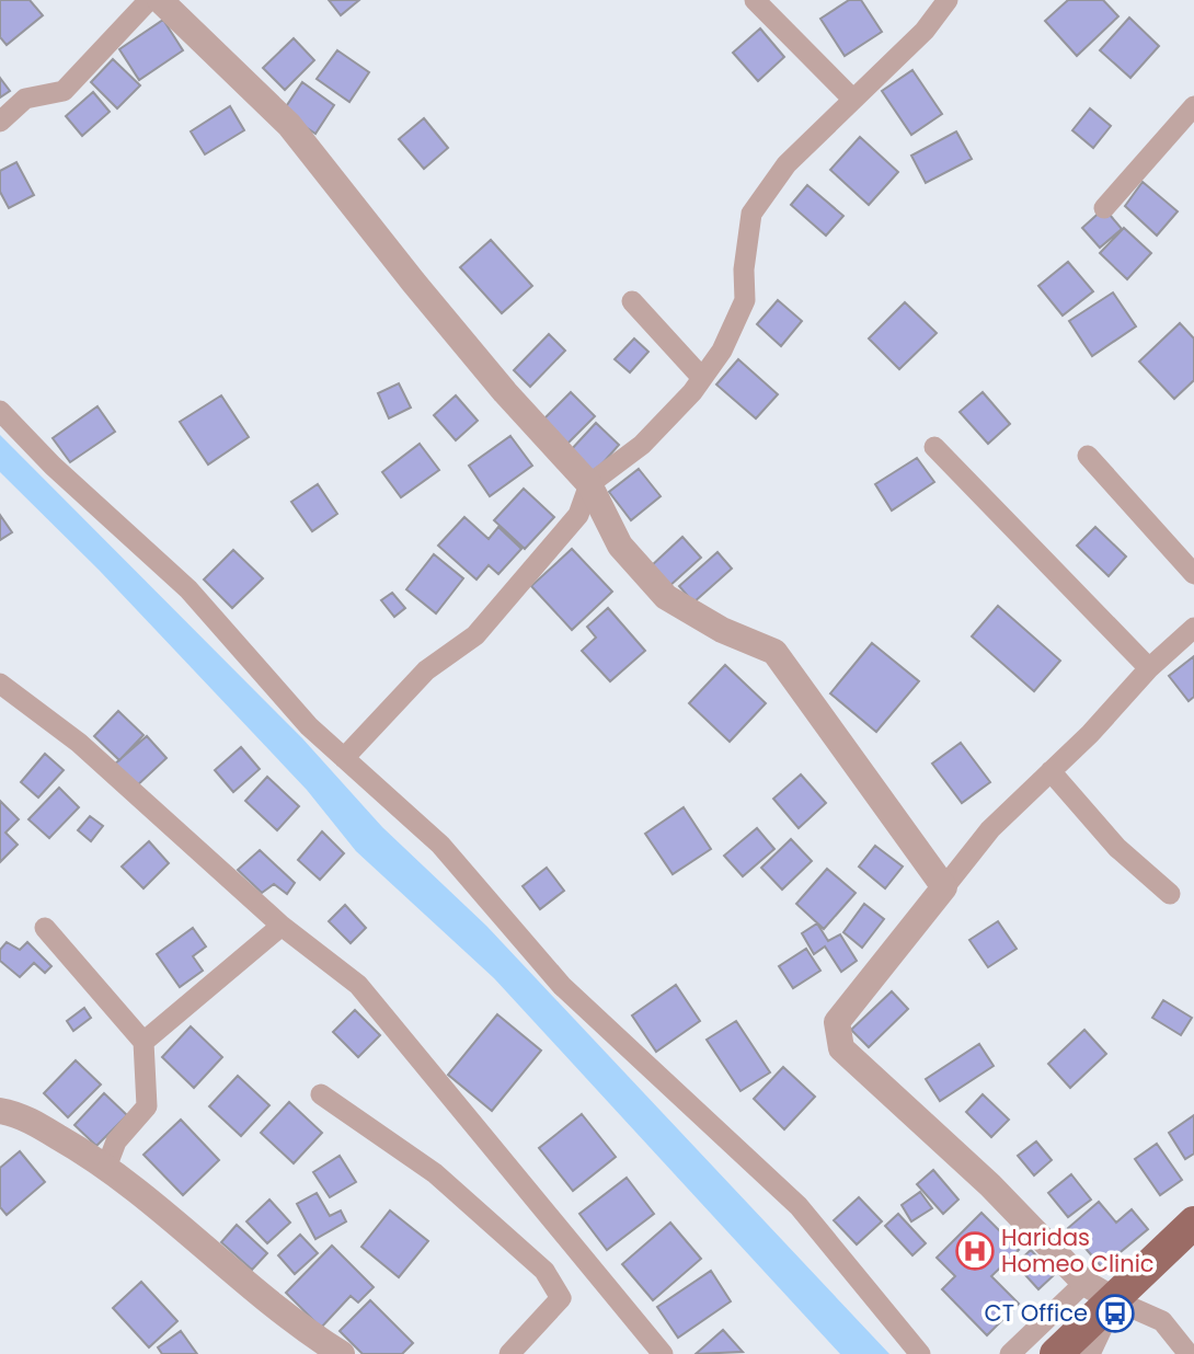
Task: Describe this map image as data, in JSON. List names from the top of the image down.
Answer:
{
  "places": {
    "hospital": ["Haridas Homeo Clinic"],
    "bus stop": ["CT Office"]
  }
}
